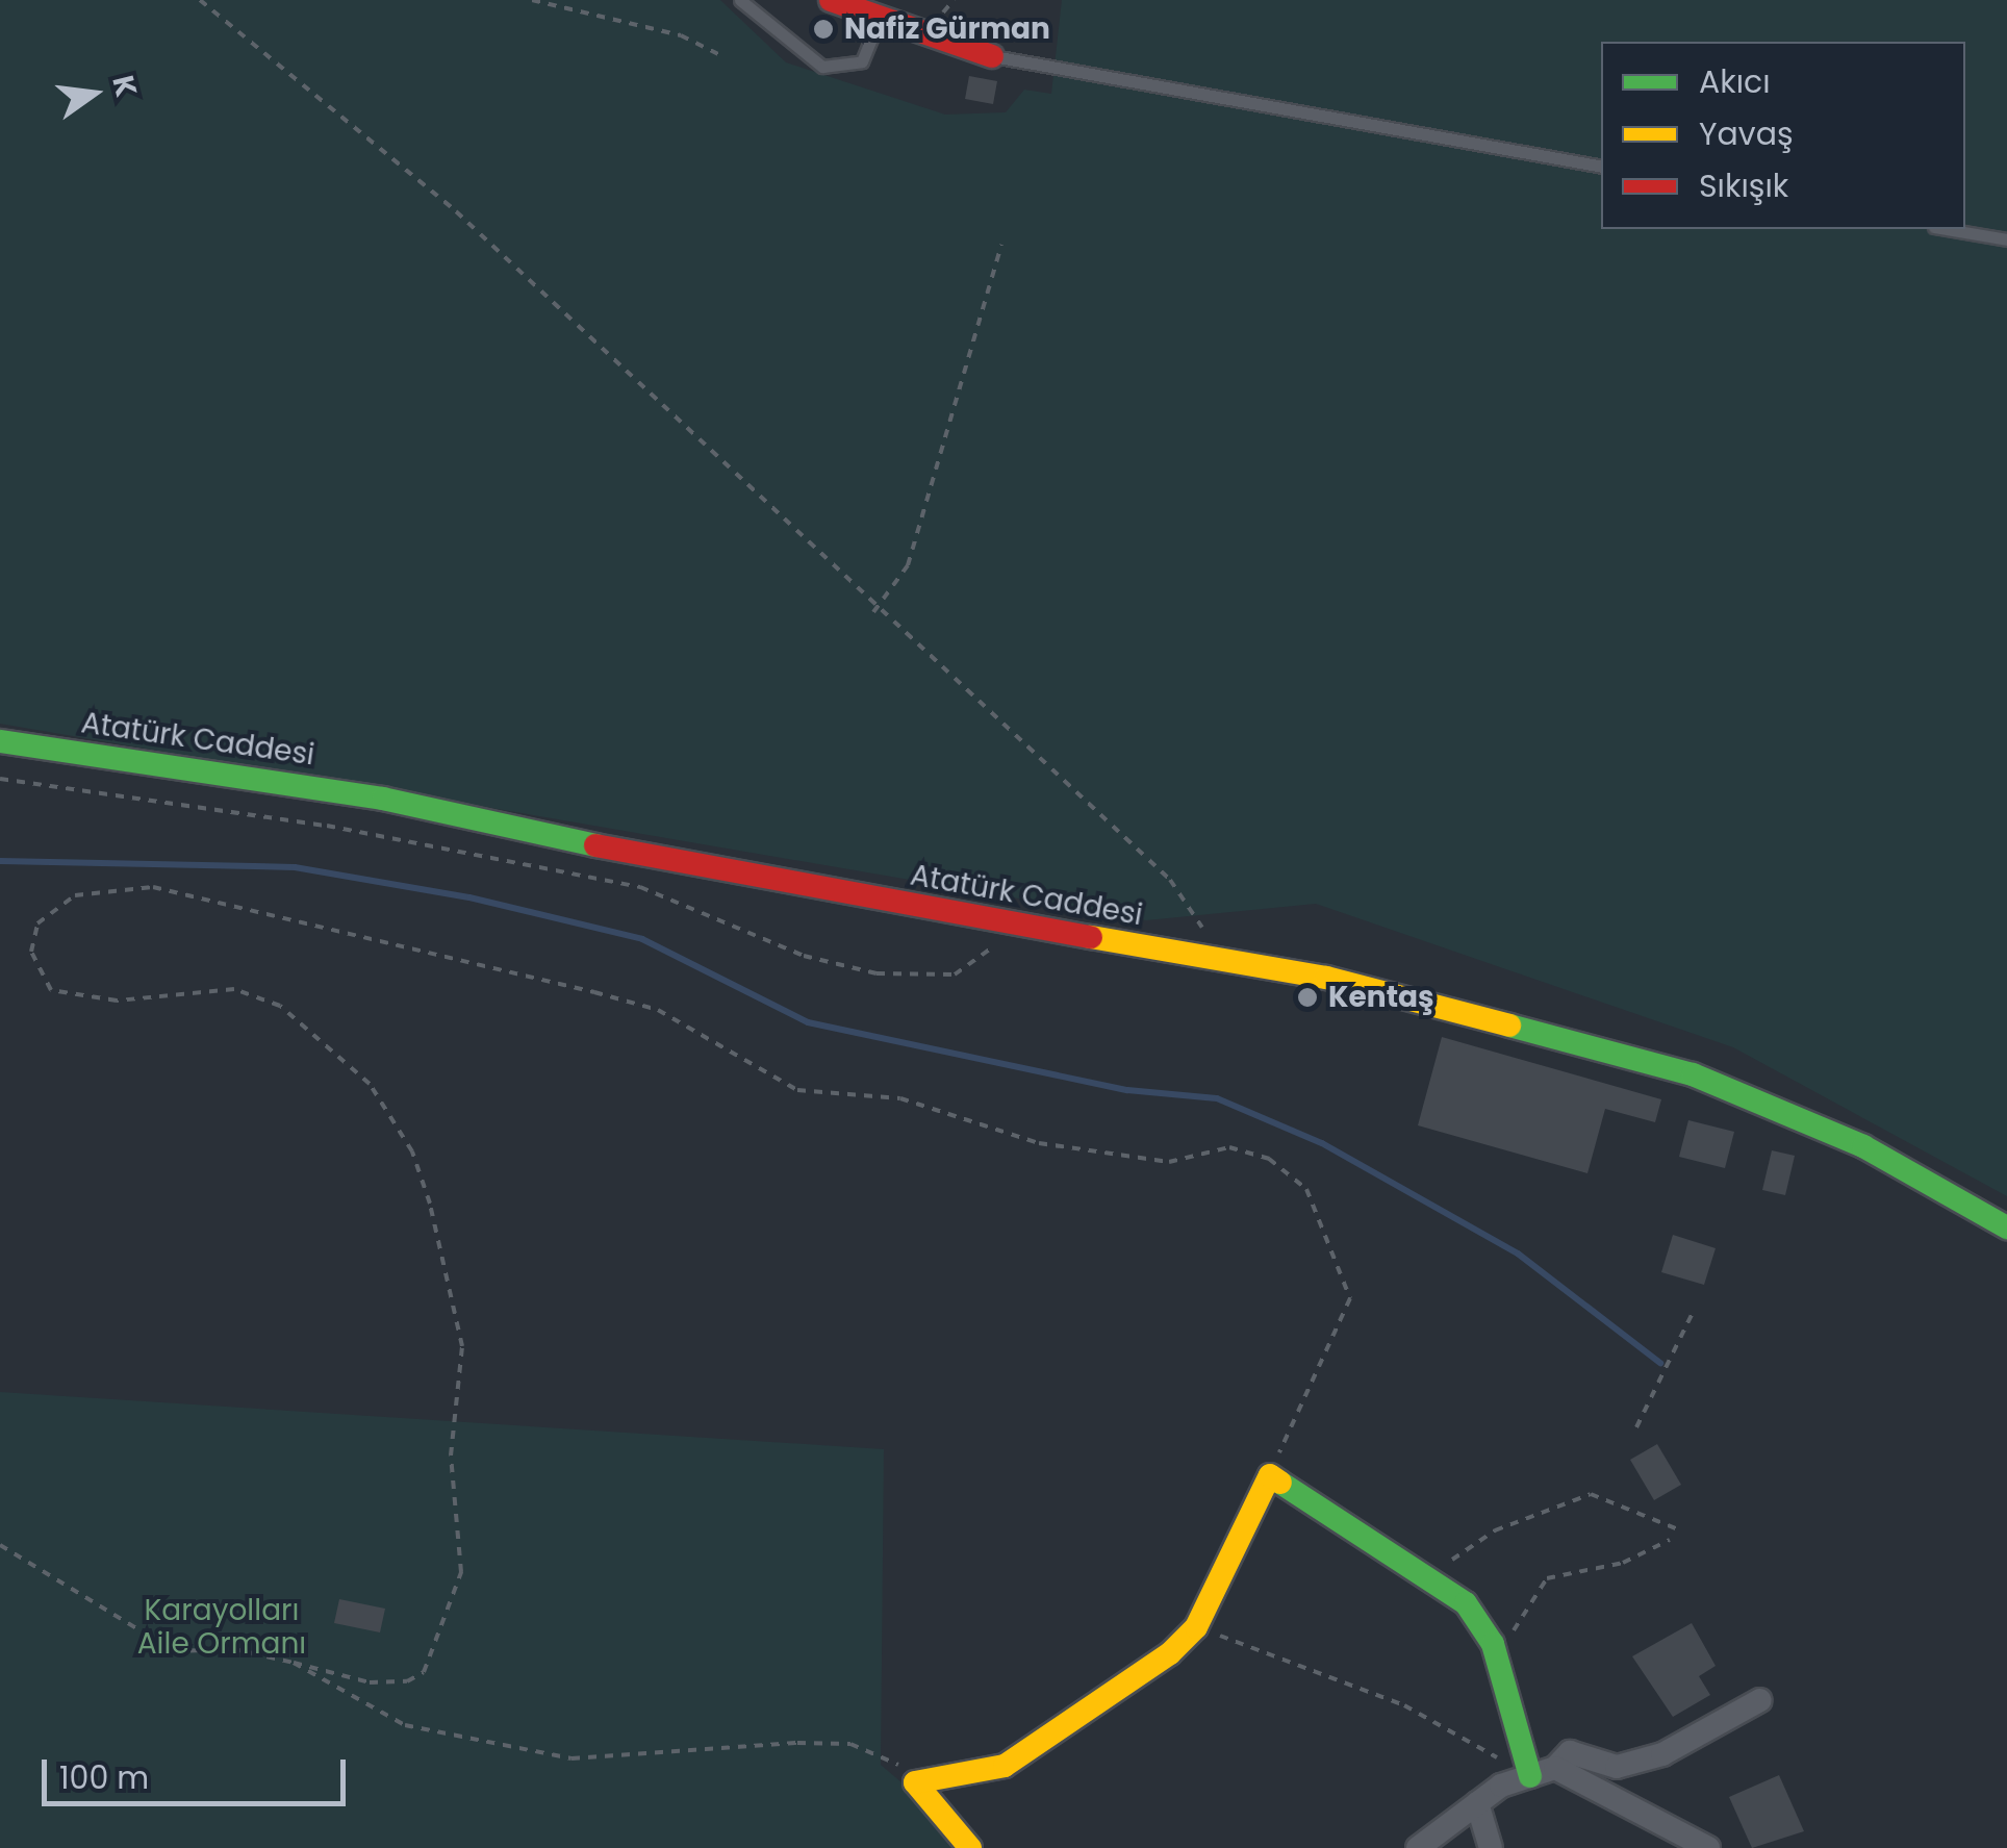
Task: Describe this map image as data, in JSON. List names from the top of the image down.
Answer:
{
  "streets": {
    "street": ["Atatürk Caddesi"]
  },
  "parks": ["Karayolları Aile Ormanı"],
  "places": ["Nafiz Gürman", "Kentaş"],
  "legend": ["Akıcı", "Yavaş", "Sıkışık"],
  "scale_bar": "100 m",
  "north": "right"
}
